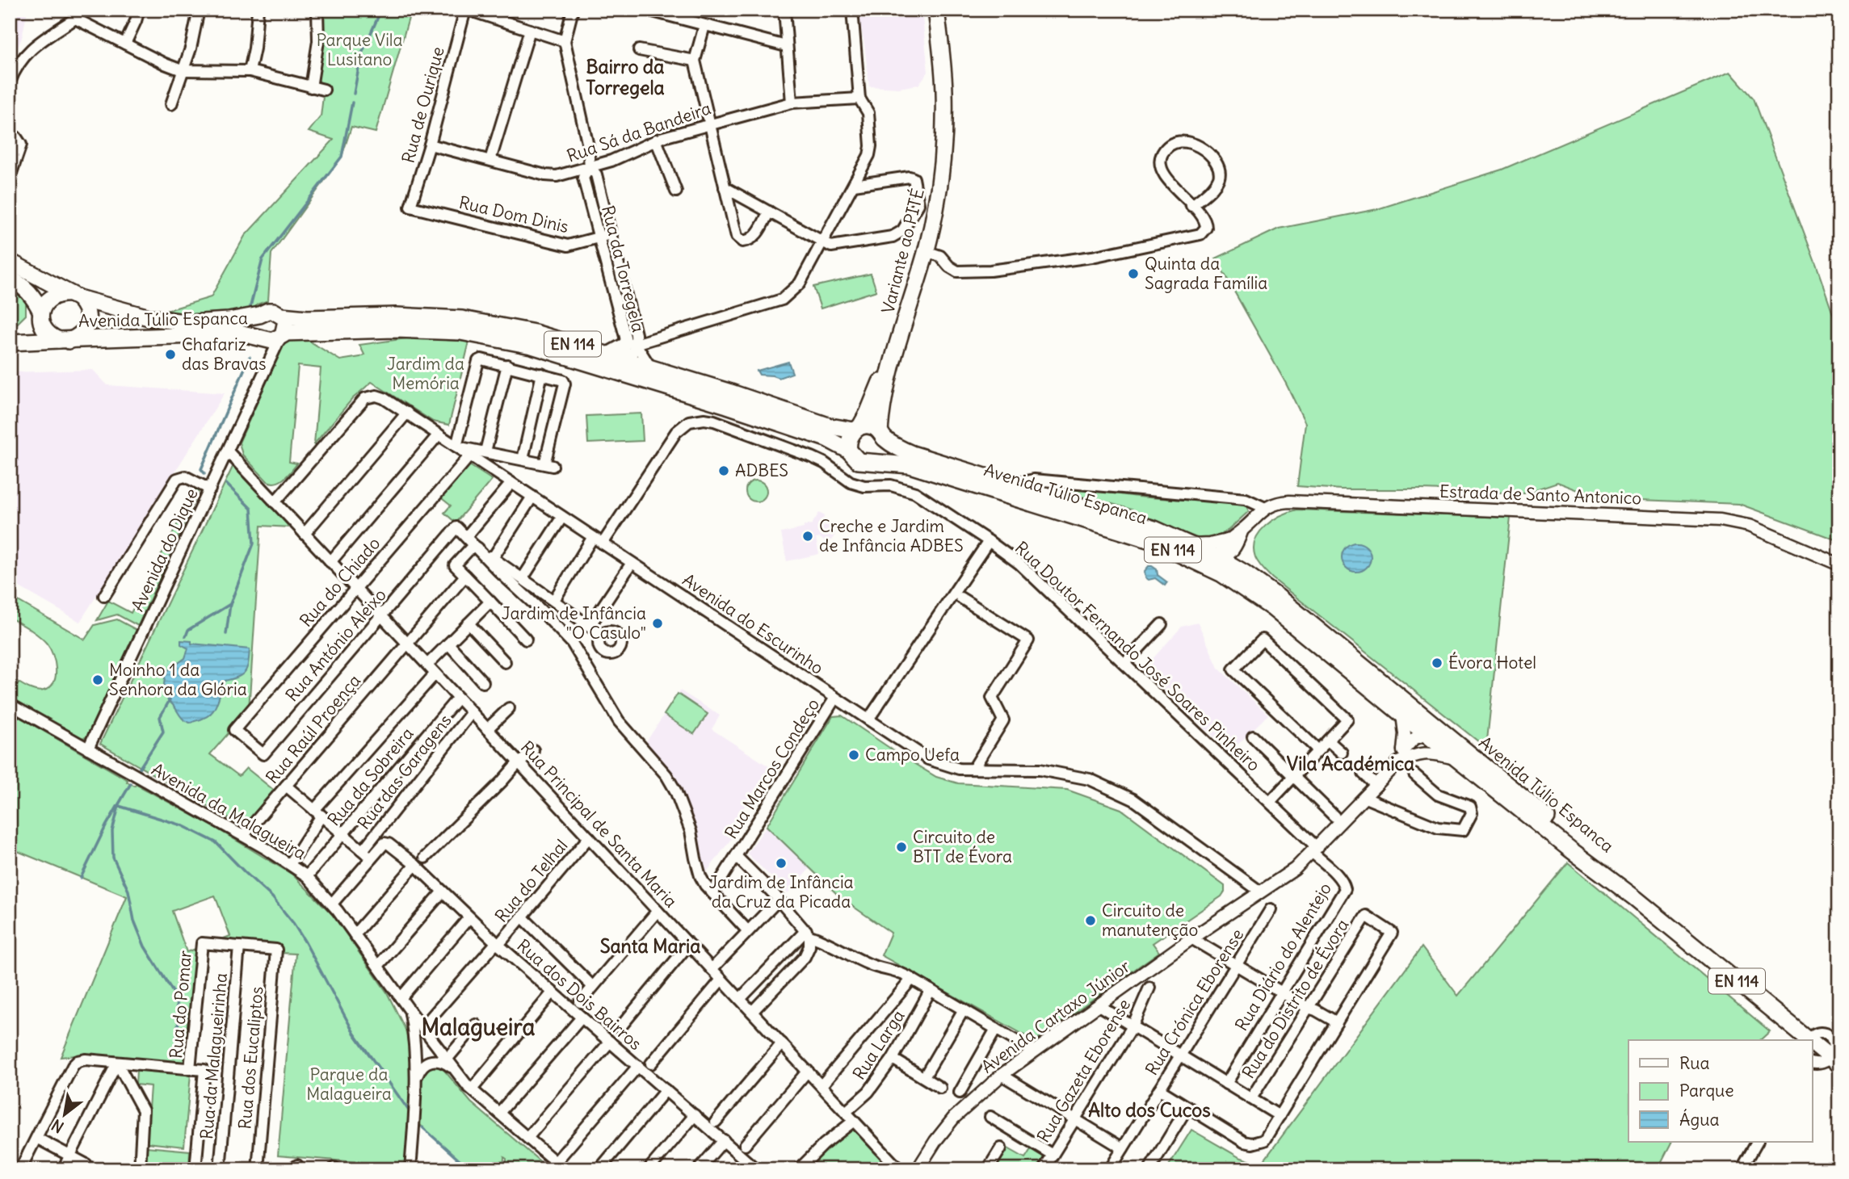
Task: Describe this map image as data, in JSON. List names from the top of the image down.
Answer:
{
  "streets": {
    "main road": ["Variante ao PITÉ", "Avenida Túlio Espanca", "EN 114"],
    "street": [
      "Rua de Ourique",
      "Rua Sá da Bandeira",
      "Rua Dom Dinis",
      "Rua da Torregela",
      "Estrada de Santo Antonico",
      "Avenida do Dique",
      "Rua do Chiado",
      "Avenida do Escurinho",
      "Rua António Aleixo",
      "Rua Doutor Fernando José Soares Pinheiro",
      "Rua Raúl Proença",
      "Rua Marcos Condeço",
      "Rua das Garagens",
      "Rua da Sobreira",
      "Avenida da Malagueira",
      "Rua Principal de Santa Maria",
      "Rua do Telhal",
      "Rua Diário do Alentejo",
      "Rua dos Dois Bairros",
      "Rua do Distrito de Évora",
      "Rua Crónica Eborense",
      "Rua do Pomar",
      "Avenida Cartaxo Júnior",
      "Rua Larga",
      "Rua da Malagueirinha",
      "Rua dos Eucaliptos",
      "Rua Gazeta Eborense"
    ]
  },
  "crossings": [
    ["Rua de Ourique", "Rua Sá da Bandeira"],
    ["Rua de Ourique", "Rua Dom Dinis"],
    ["Rua Sá da Bandeira", "Rua da Torregela"],
    ["Rua Dom Dinis", "Rua da Torregela"],
    ["Variante ao PITÉ", "Avenida Túlio Espanca"],
    ["Rua da Torregela", "Avenida Túlio Espanca"],
    ["Avenida Túlio Espanca", "Avenida do Dique"],
    ["Avenida do Dique", "Avenida da Malagueira"],
    ["Avenida do Dique", "Rua Principal de Santa Maria"],
    ["Rua do Chiado", "Avenida do Escurinho"],
    ["Rua do Chiado", "Rua António Aleixo"],
    ["Rua do Chiado", "Rua Principal de Santa Maria"],
    ["Avenida do Escurinho", "Rua Doutor Fernando José Soares Pinheiro"],
    ["Avenida do Escurinho", "Rua Marcos Condeço"],
    ["Avenida do Escurinho", "Rua Principal de Santa Maria"],
    ["Avenida do Escurinho", "Avenida Cartaxo Júnior"],
    ["Rua António Aleixo", "Rua Principal de Santa Maria"],
    ["Rua Doutor Fernando José Soares Pinheiro", "Rua Diário do Alentejo"],
    ["Rua Doutor Fernando José Soares Pinheiro", "Avenida Cartaxo Júnior"],
    ["Rua Raúl Proença", "Avenida da Malagueira"],
    ["Rua Raúl Proença", "Rua Principal de Santa Maria"],
    ["Rua das Garagens", "Rua Principal de Santa Maria"],
    ["Rua da Sobreira", "Avenida da Malagueira"],
    ["Rua da Sobreira", "Rua Principal de Santa Maria"],
    ["Avenida da Malagueira", "Rua do Telhal"],
    ["Rua Principal de Santa Maria", "Rua do Telhal"],
    ["Rua Principal de Santa Maria", "Rua Larga"],
    ["Rua do Telhal", "Rua dos Dois Bairros"],
    ["Rua Diário do Alentejo", "Rua do Distrito de Évora"],
    ["Rua Diário do Alentejo", "Avenida Cartaxo Júnior"],
    ["Rua do Distrito de Évora", "Rua Crónica Eborense"],
    ["Rua do Distrito de Évora", "Avenida Cartaxo Júnior"],
    ["Rua do Distrito de Évora", "Rua Gazeta Eborense"],
    ["Rua do Pomar", "Rua da Malagueirinha"],
    ["Rua do Pomar", "Rua dos Eucaliptos"],
    ["Rua da Malagueirinha", "Rua dos Eucaliptos"]
  ],
  "districts": [
    "Bairro da Torregela",
    "Vila Académica",
    "Santa Maria",
    "Malagueira",
    "Alto dos Cucos"
  ],
  "parks": ["Parque Vila Lusitano", "Jardim da Memória", "Parque da Malagueira"],
  "places": [
    "Quinta da Sagrada Família",
    "Chafariz das Bravas",
    "ADBES",
    "Creche e Jardim de Infância ADBES",
    "Jardim de Infância \"O Casulo\"",
    "Évora Hotel",
    "Moinho 1 da Senhora da Glória",
    "Campo Uefa",
    "Circuito de BTT de Évora",
    "Jardim de Infância da Cruz da Picada",
    "Circuito de manutenção"
  ],
  "legend": ["Rua", "Parque", "Água"],
  "north": "bottom left"
}
